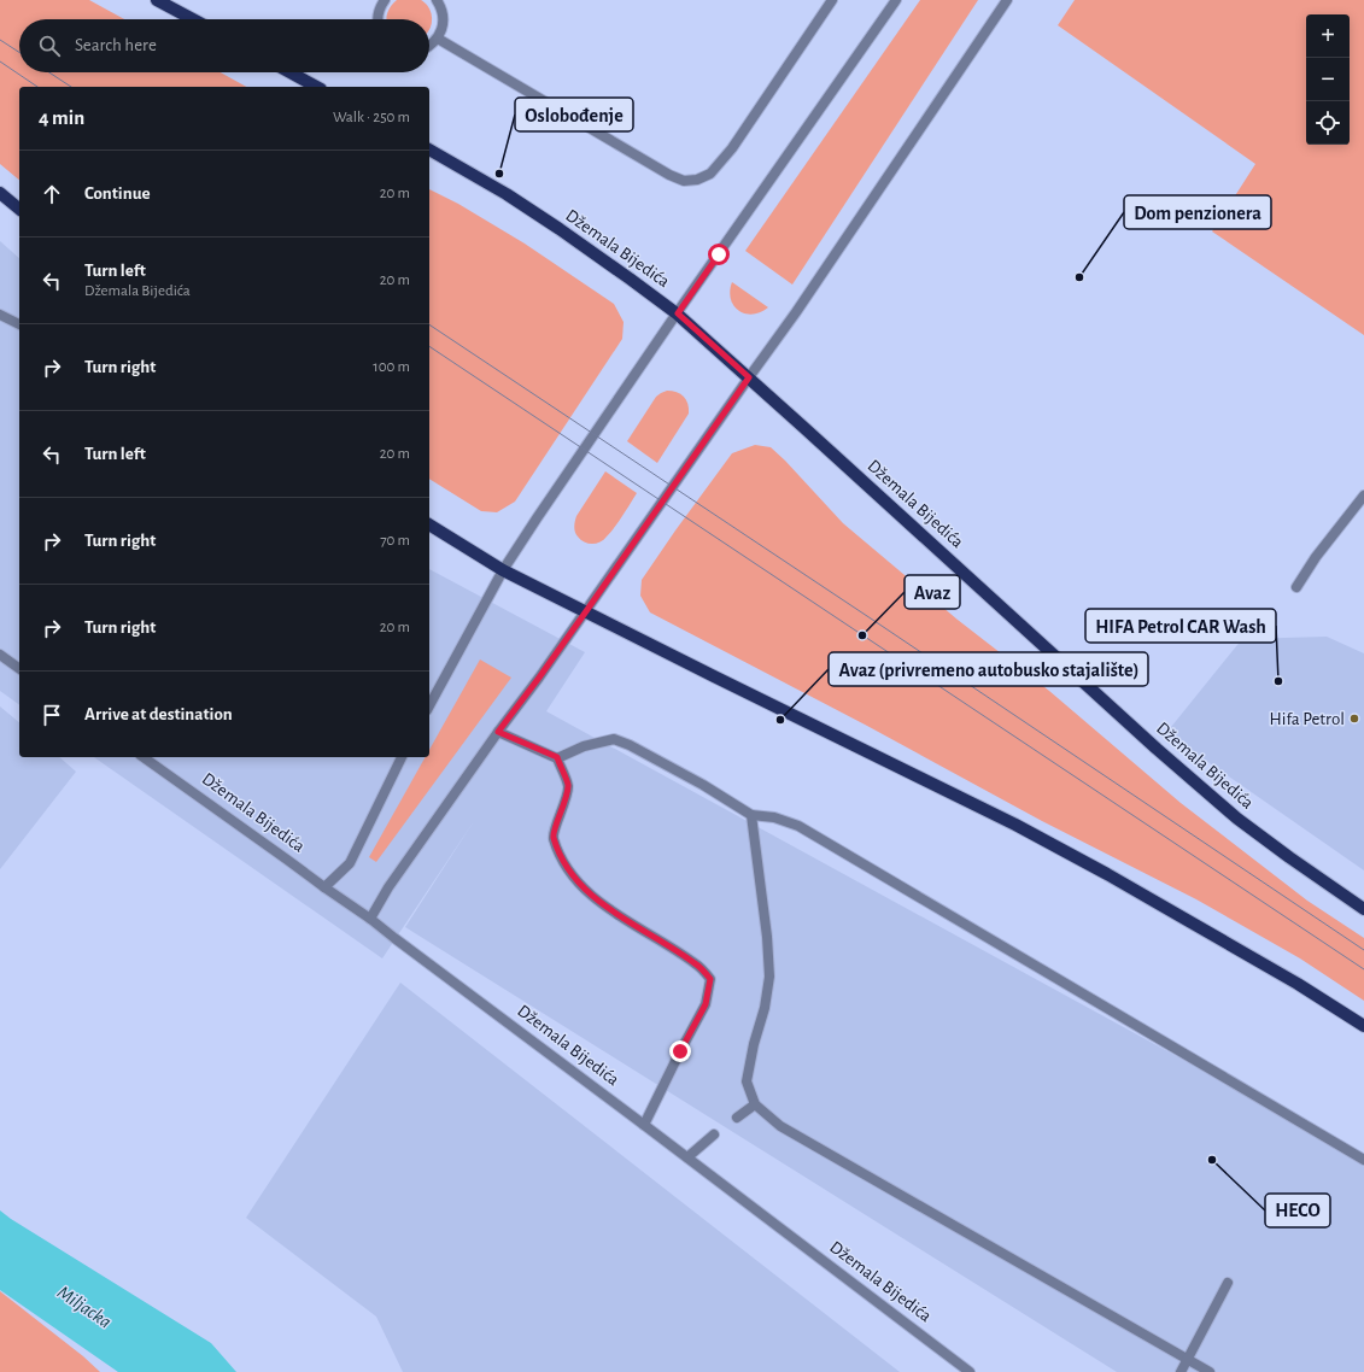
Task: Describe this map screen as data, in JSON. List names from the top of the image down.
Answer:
{
  "streets": {
    "main road": ["Džemala Bijedića"]
  },
  "water": ["Miljacka"],
  "places": [
    "Oslobođenje",
    "Dom penzionera",
    "Avaz",
    "HIFA Petrol CAR Wash",
    "Hifa Petrol",
    "Avaz (privremeno autobusko stajalište)",
    "HECO"
  ],
  "page": {
    "map_buttons": ["+", "−"],
    "search": "Search here",
    "heading": ["4 min", "Walk · 250 m"],
    "list": [
      ["Continue", "20 m"],
      ["Turn left", "Džemala Bijedića", "20 m"],
      ["Turn right", "100 m"],
      ["Turn left", "20 m"],
      ["Turn right", "70 m"],
      ["Turn right", "20 m"],
      "Arrive at destination"
    ]
  }
}
